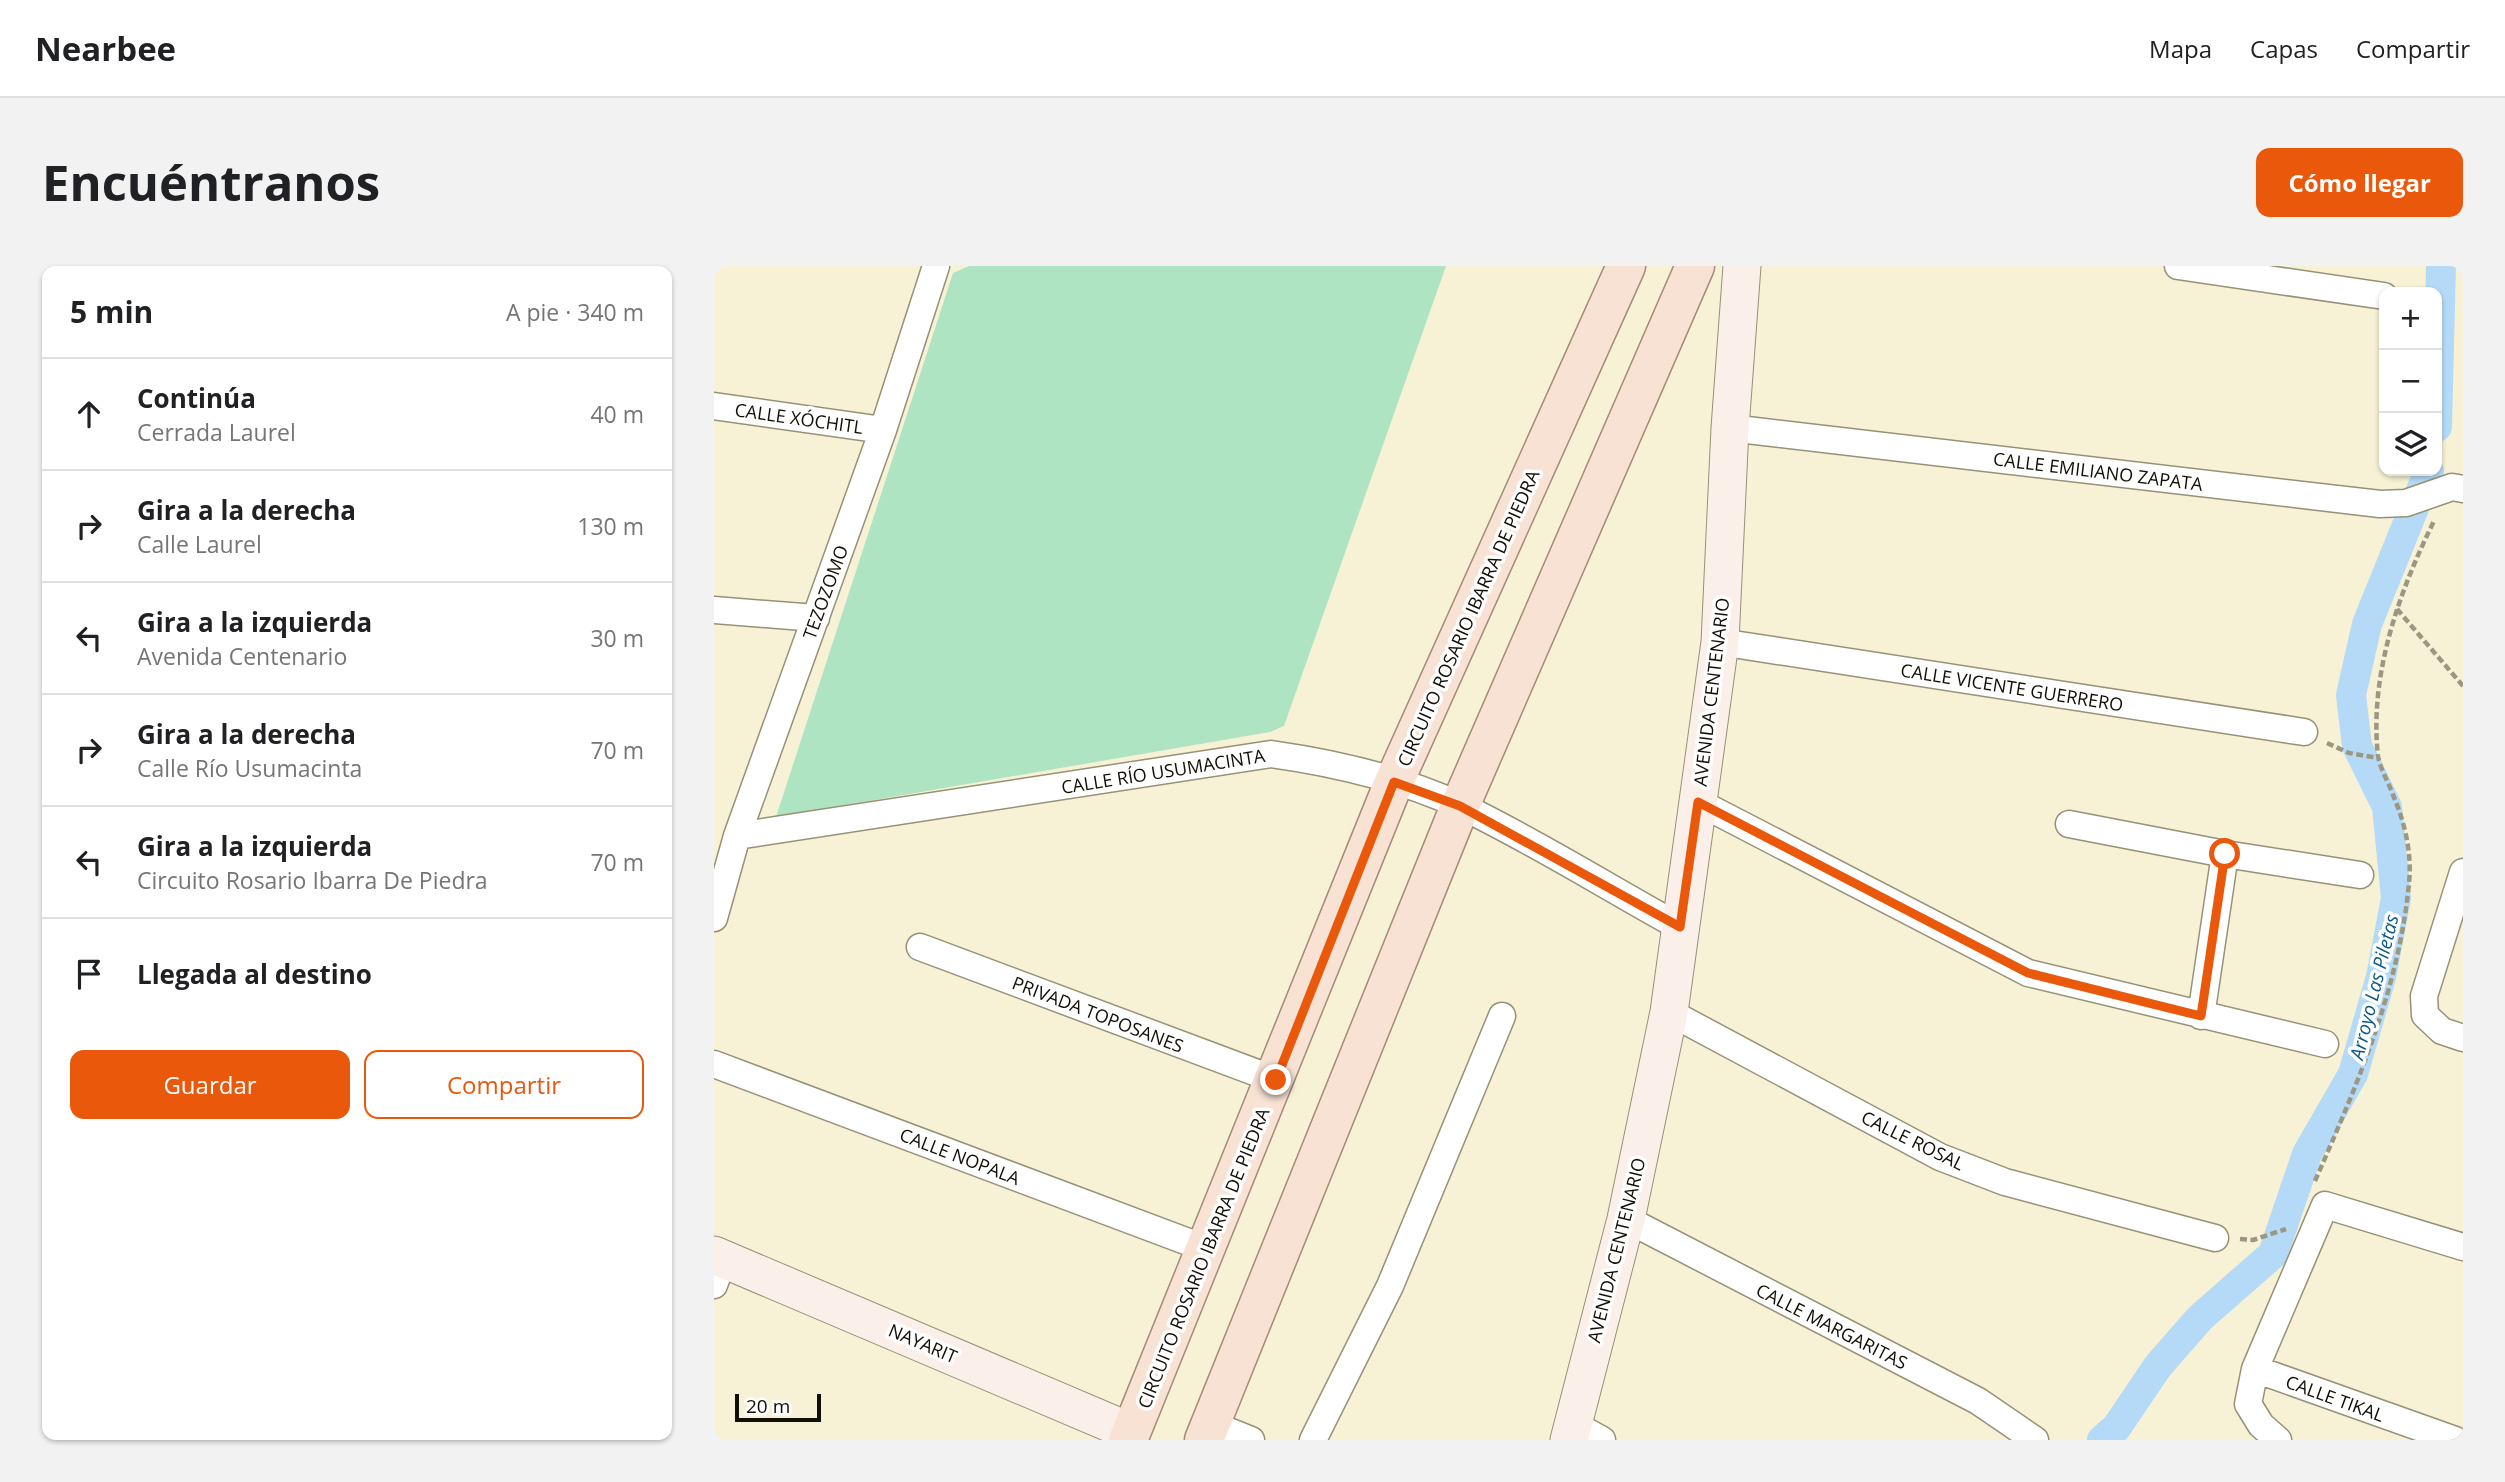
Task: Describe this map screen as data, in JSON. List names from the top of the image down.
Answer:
{
  "streets": {
    "main road": ["CIRCUITO ROSARIO IBARRA DE PIEDRA"],
    "street": [
      "CALLE XÓCHITL",
      "CALLE EMILIANO ZAPATA",
      "TEZOZOMO",
      "CALLE VICENTE GUERRERO",
      "AVENIDA CENTENARIO",
      "CALLE RÍO USUMACINTA",
      "PRIVADA TOPOSANES",
      "CALLE ROSAL",
      "CALLE NOPALA",
      "CALLE MARGARITAS",
      "NAYARIT",
      "CALLE TIKAL"
    ]
  },
  "crossings": [
    ["CALLE XÓCHITL", "TEZOZOMO"],
    ["CALLE EMILIANO ZAPATA", "AVENIDA CENTENARIO"],
    ["TEZOZOMO", "CALLE RÍO USUMACINTA"],
    ["CIRCUITO ROSARIO IBARRA DE PIEDRA", "CALLE RÍO USUMACINTA"],
    ["CIRCUITO ROSARIO IBARRA DE PIEDRA", "PRIVADA TOPOSANES"],
    ["CIRCUITO ROSARIO IBARRA DE PIEDRA", "CALLE NOPALA"],
    ["CIRCUITO ROSARIO IBARRA DE PIEDRA", "NAYARIT"],
    ["CALLE VICENTE GUERRERO", "AVENIDA CENTENARIO"],
    ["AVENIDA CENTENARIO", "CALLE RÍO USUMACINTA"],
    ["AVENIDA CENTENARIO", "CALLE ROSAL"],
    ["AVENIDA CENTENARIO", "CALLE MARGARITAS"]
  ],
  "water": ["Arroyo Las Piletas"],
  "scale_bar": "20 m",
  "page": {
    "header": "Nearbee",
    "nav": ["Mapa", "Capas", "Compartir"],
    "buttons": [
      "Cómo llegar",
      ["Guardar", "Compartir"]
    ],
    "title": "Encuéntranos",
    "heading": ["5 min", "A pie · 340 m"],
    "map_buttons": ["+", "−"],
    "list": [
      ["Continúa", "Cerrada Laurel", "40 m"],
      ["Gira a la derecha", "Calle Laurel", "130 m"],
      ["Gira a la izquierda", "Avenida Centenario", "30 m"],
      ["Gira a la derecha", "Calle Río Usumacinta", "70 m"],
      ["Gira a la izquierda", "Circuito Rosario Ibarra De Piedra", "70 m"],
      "Llegada al destino"
    ],
    "scale": "20 m"
  }
}
